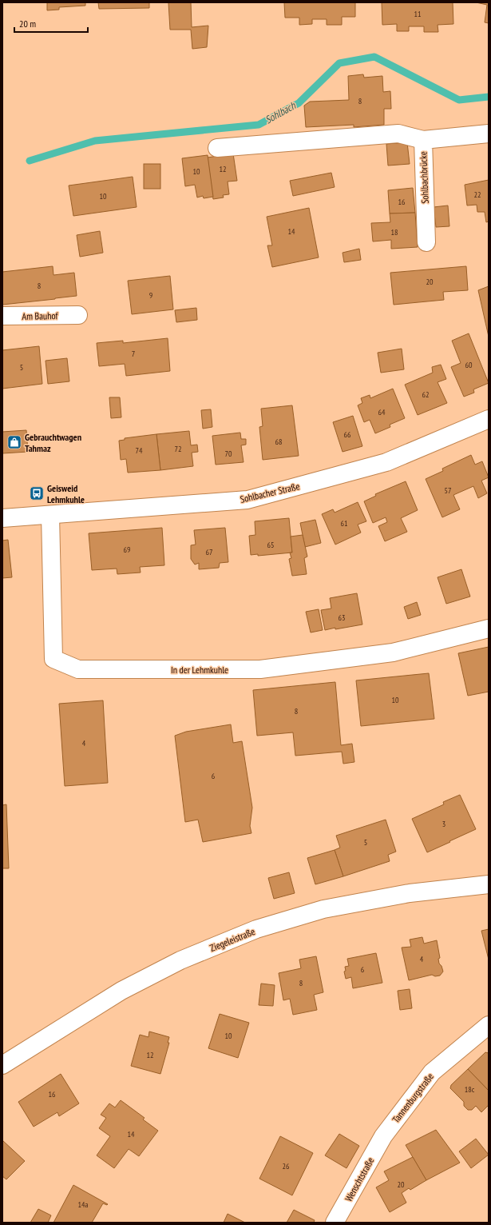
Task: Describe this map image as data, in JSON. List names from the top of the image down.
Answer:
{
  "streets": {
    "street": [
      "Sohlbachbrücke",
      "Am Bauhof",
      "Sohlbacher Straße",
      "In der Lehmkuhle",
      "Ziegeleistraße",
      "Tannenburgstraße",
      "Wenschtstraße"
    ]
  },
  "crossings": [
    ["Sohlbacher Straße", "In der Lehmkuhle"],
    ["Tannenburgstraße", "Wenschtstraße"]
  ],
  "water": ["Sohlbach"],
  "places": {
    "shop": ["Gebrauchtwagen Tahmaz"],
    "bus stop": ["Geisweid Lehmkuhle"]
  },
  "house_numbers": [
    "11",
    "8",
    "12",
    "10",
    "22",
    "10",
    "16",
    "14",
    "18",
    "20",
    "8",
    "9",
    "7",
    "60",
    "5",
    "62",
    "64",
    "66",
    "68",
    "72",
    "74",
    "70",
    "57",
    "61",
    "65",
    "69",
    "67",
    "63",
    "10",
    "8",
    "4",
    "6",
    "3",
    "5",
    "4",
    "6",
    "8",
    "10",
    "12",
    "18c",
    "16",
    "14",
    "26",
    "20",
    "14a"
  ],
  "scale_bar": "20 m"
}
